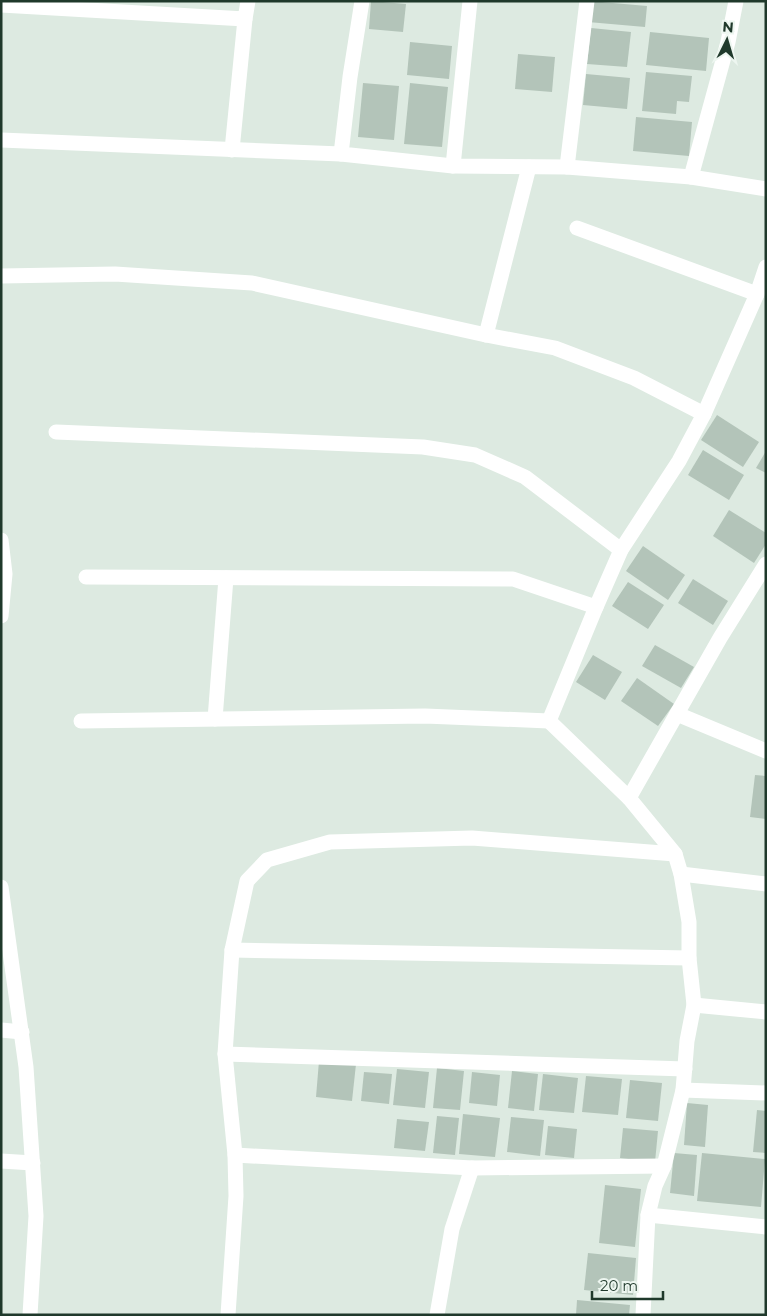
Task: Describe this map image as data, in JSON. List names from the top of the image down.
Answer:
{
  "scale_bar": "20 m",
  "north": "top"
}
